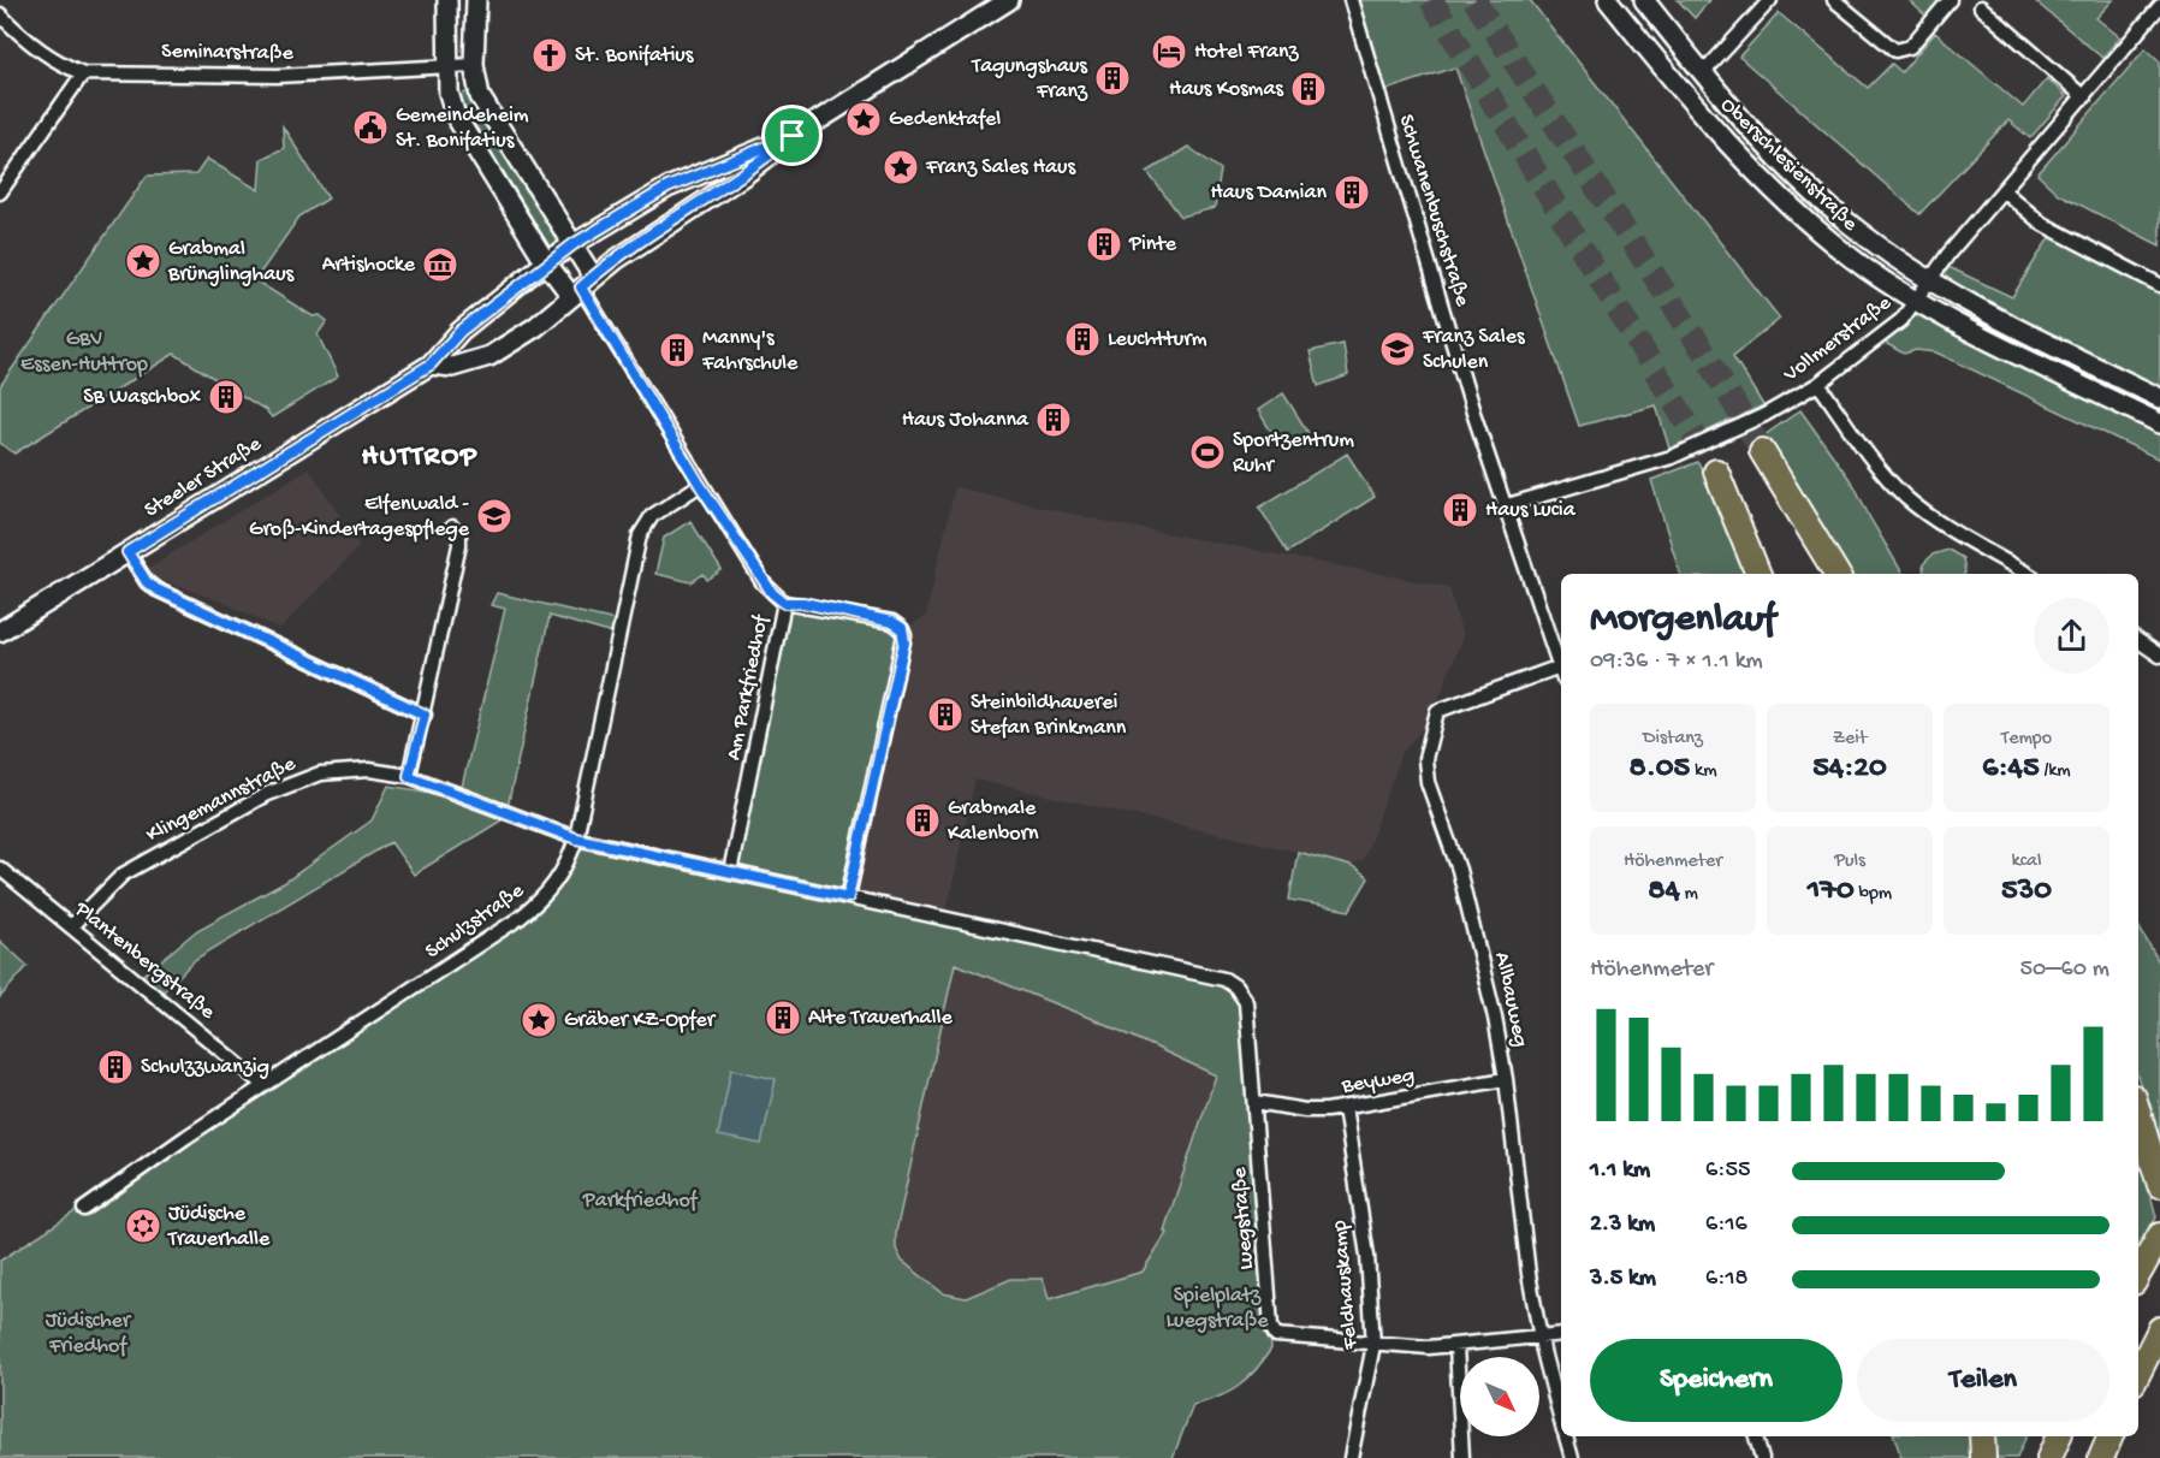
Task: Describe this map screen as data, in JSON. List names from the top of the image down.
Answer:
{
  "streets": {
    "main road": ["Oberschlesienstraße", "Steeler Straße"],
    "street": [
      "Seminarstraße",
      "Schwanenbuschstraße",
      "Vollmerstraße",
      "Am Parkfriedhof",
      "Klingemannstraße",
      "Schulzstraße",
      "Plantenbergstraße",
      "Allbauweg",
      "Beyweg",
      "Luegstraße",
      "Feldhauskamp"
    ]
  },
  "crossings": [
    ["Oberschlesienstraße", "Vollmerstraße"],
    ["Schwanenbuschstraße", "Vollmerstraße"],
    ["Am Parkfriedhof", "Luegstraße"],
    ["Klingemannstraße", "Schulzstraße"],
    ["Klingemannstraße", "Plantenbergstraße"],
    ["Schulzstraße", "Plantenbergstraße"],
    ["Allbauweg", "Beyweg"],
    ["Allbauweg", "Luegstraße"],
    ["Beyweg", "Luegstraße"],
    ["Beyweg", "Feldhauskamp"],
    ["Luegstraße", "Feldhauskamp"]
  ],
  "districts": ["HUTTROP"],
  "parks": [
    "GBV Essen-Huttrop",
    "Parkfriedhof",
    "Spielplatz Luegstraße",
    "Jüdischer Friedhof"
  ],
  "places": {
    "hotel": ["Hotel Franz"],
    "church": ["St. Bonifatius"],
    "building": [
      "Tagungshaus Franz",
      "Haus Kosmas",
      "Haus Damian",
      "Pinte",
      "Leuchtturm",
      "Manny's Fahrschule",
      "SB Waschbox",
      "Haus Johanna",
      "Haus Lucia",
      "Steinbildhauerei Stefan Brinkmann",
      "Grabmale Kalenborn",
      "Alte Trauerhalle",
      "Schulzzwanzig"
    ],
    "place": [
      "Gedenktafel",
      "Franz Sales Haus",
      "Grabmal Brünglinghaus",
      "Gräber KZ-Opfer"
    ],
    "public building": ["Gemeindeheim St. Bonifatius"],
    "museum": ["Artishocke"],
    "school or university": ["Franz Sales Schulen", "Elfenwald - Groß-Kindertagespflege"],
    "sports": ["Sportzentrum Ruhr"],
    "synagogue": ["Jüdische Trauerhalle"]
  },
  "north": "bottom right",
  "page": {
    "heading": ["Morgenlauf", "09:36 · 7 × 1.1 km"],
    "stats": [
      ["Distanz", "8.05 km"],
      ["Zeit", "54:20"],
      ["Tempo", "6:45 /km"],
      ["Höhenmeter", "84 m"],
      ["Puls", "170 bpm"],
      ["kcal", "530"]
    ],
    "chart": ["Höhenmeter", "50–60 m"],
    "list": [
      {
        "name": "1.1 km",
        "note": "6:55"
      },
      {
        "name": "2.3 km",
        "note": "6:16"
      },
      {
        "name": "3.5 km",
        "note": "6:18"
      }
    ],
    "buttons": ["Speichern", "Teilen"]
  }
}
